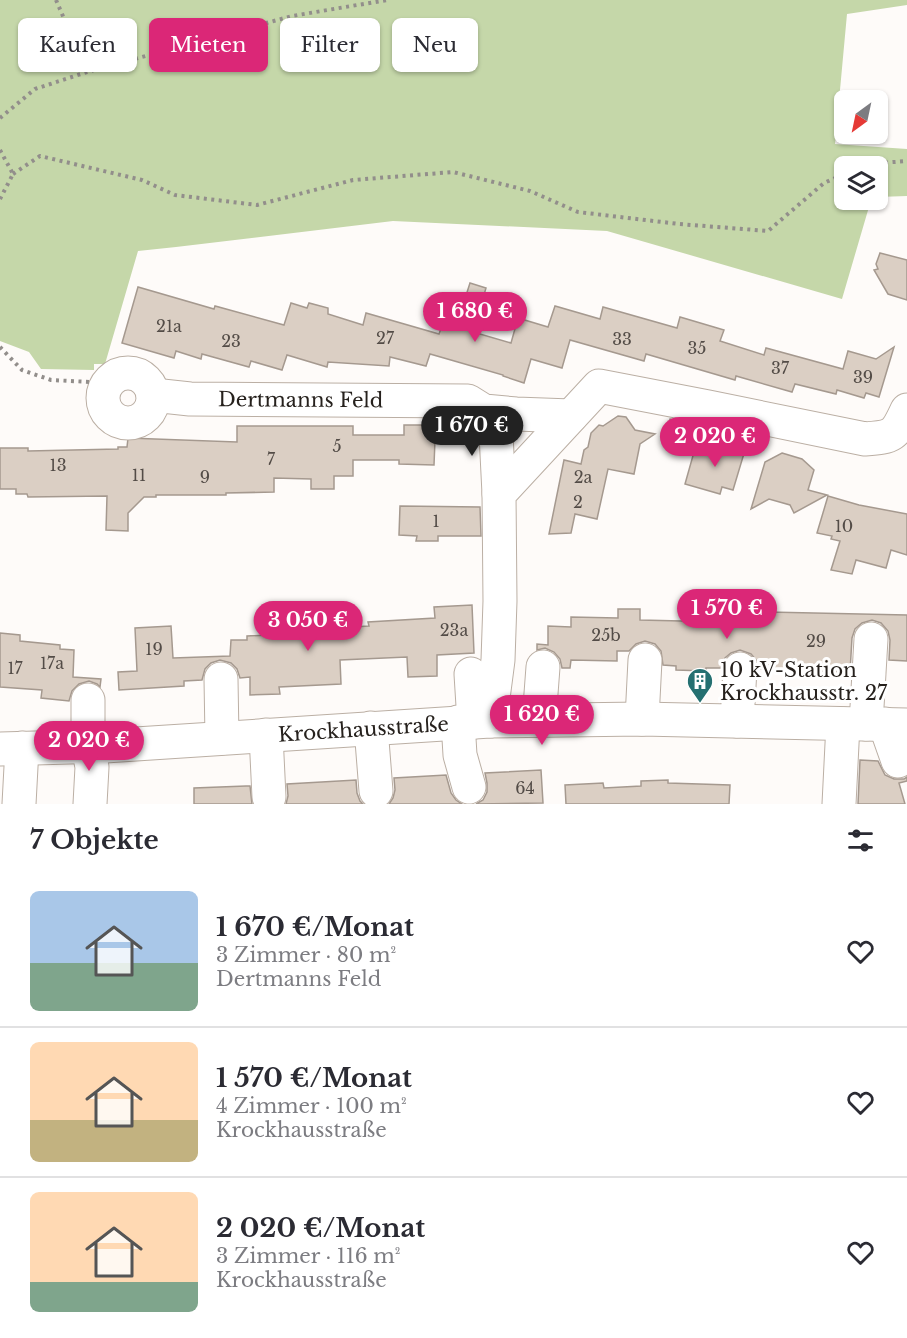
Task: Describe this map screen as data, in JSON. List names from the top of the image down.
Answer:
{
  "streets": {
    "street": ["Dertmanns Feld", "Krockhausstraße"]
  },
  "places": {
    "building": ["10 kV-Station Krockhausstr. 27"]
  },
  "house_numbers": [
    "21a",
    "27",
    "33",
    "23",
    "35",
    "37",
    "39",
    "5",
    "7",
    "13",
    "11",
    "9",
    "2a",
    "2",
    "1",
    "10",
    "23a",
    "25b",
    "29",
    "19",
    "17a",
    "17",
    "64"
  ],
  "north": "bottom left",
  "page": {
    "chip": [
      "Kaufen",
      "Mieten",
      "Filter",
      "Neu"
    ],
    "price": [
      "1 680 €",
      "1 670 €",
      "2 020 €",
      "1 570 €",
      "3 050 €",
      "1 620 €",
      "2 020 €"
    ],
    "heading": "7 Objekte",
    "list": [
      {
        "name": "1 670 €/Monat",
        "note": "3 Zimmer · 80 m² · Dertmanns Feld"
      },
      {
        "name": "1 570 €/Monat",
        "note": "4 Zimmer · 100 m² · Krockhausstraße"
      },
      {
        "name": "2 020 €/Monat",
        "note": "3 Zimmer · 116 m² · Krockhausstraße"
      }
    ]
  }
}
